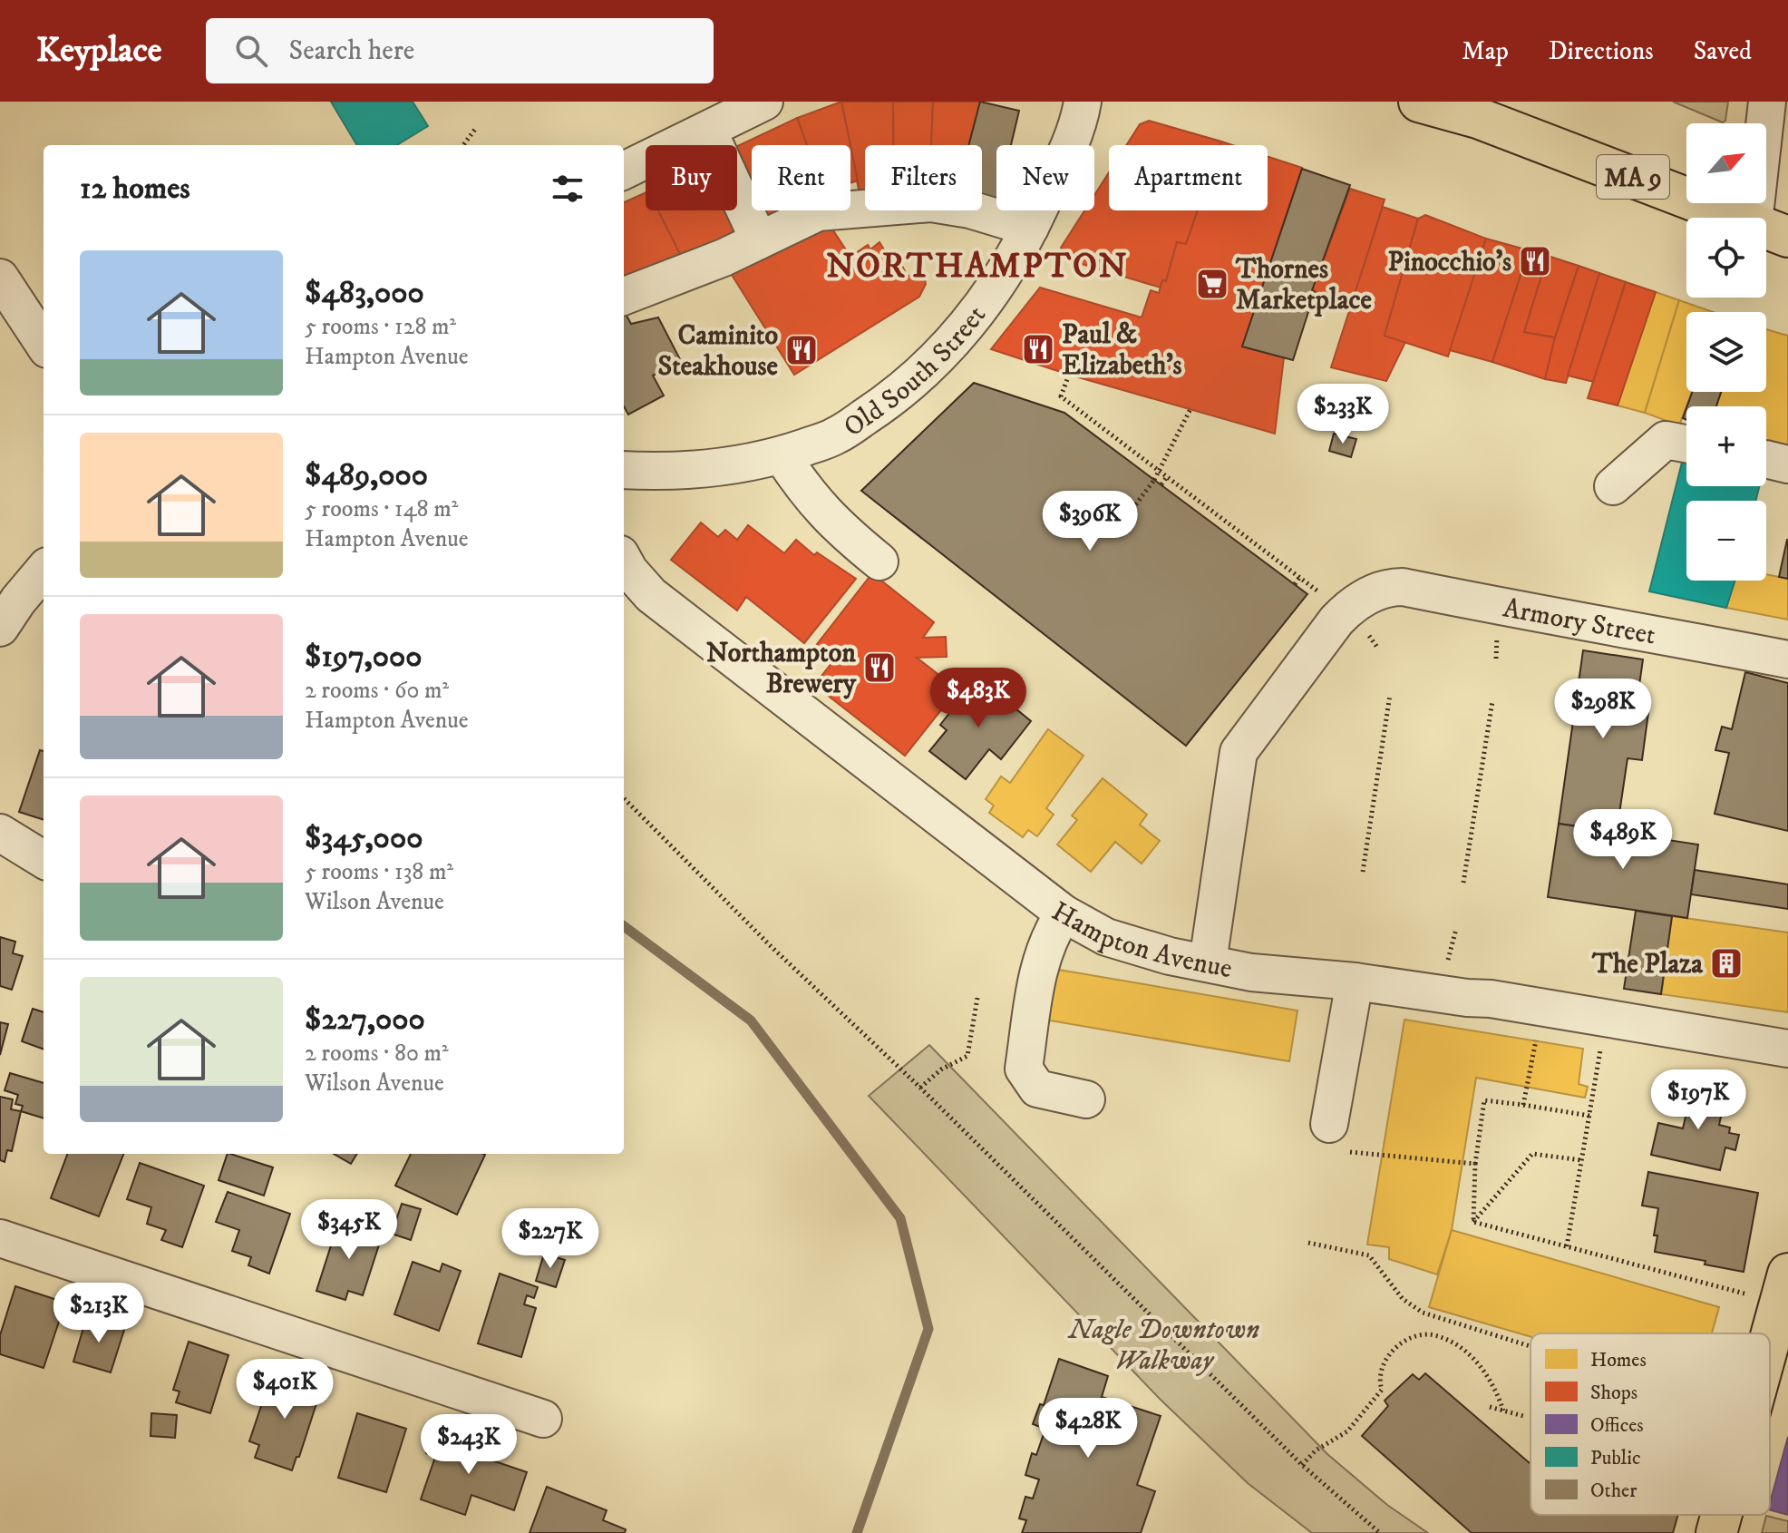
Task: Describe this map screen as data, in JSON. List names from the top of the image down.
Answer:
{
  "streets": {
    "main road": ["MA 9"],
    "street": ["Old South Street", "Armory Street", "Hampton Avenue"]
  },
  "districts": ["NORTHAMPTON"],
  "parks": ["Nagle Downtown Walkway"],
  "places": {
    "restaurant": [
      "Pinocchio's",
      "Paul & Elizabeth's",
      "Caminito Steakhouse",
      "Northampton Brewery"
    ],
    "supermarket": ["Thornes Marketplace"],
    "building": ["The Plaza"]
  },
  "legend": [
    "Homes",
    "Shops",
    "Offices",
    "Public",
    "Other"
  ],
  "north": "top right",
  "page": {
    "header": "Keyplace",
    "search": "Search here",
    "nav": ["Map", "Directions", "Saved"],
    "map_buttons": ["+", "−"],
    "chip": [
      "Buy",
      "Rent",
      "Filters",
      "New",
      "Apartment"
    ],
    "heading": "12 homes",
    "list": [
      {
        "name": "$483,000",
        "note": "5 rooms · 128 m² · Hampton Avenue"
      },
      {
        "name": "$489,000",
        "note": "5 rooms · 148 m² · Hampton Avenue"
      },
      {
        "name": "$197,000",
        "note": "2 rooms · 60 m² · Hampton Avenue"
      },
      {
        "name": "$345,000",
        "note": "5 rooms · 138 m² · Wilson Avenue"
      },
      {
        "name": "$227,000",
        "note": "2 rooms · 80 m² · Wilson Avenue"
      }
    ],
    "price": [
      "$233K",
      "$396K",
      "$483K",
      "$298K",
      "$489K",
      "$197K",
      "$345K",
      "$227K",
      "$213K",
      "$401K",
      "$428K",
      "$243K"
    ]
  }
}
